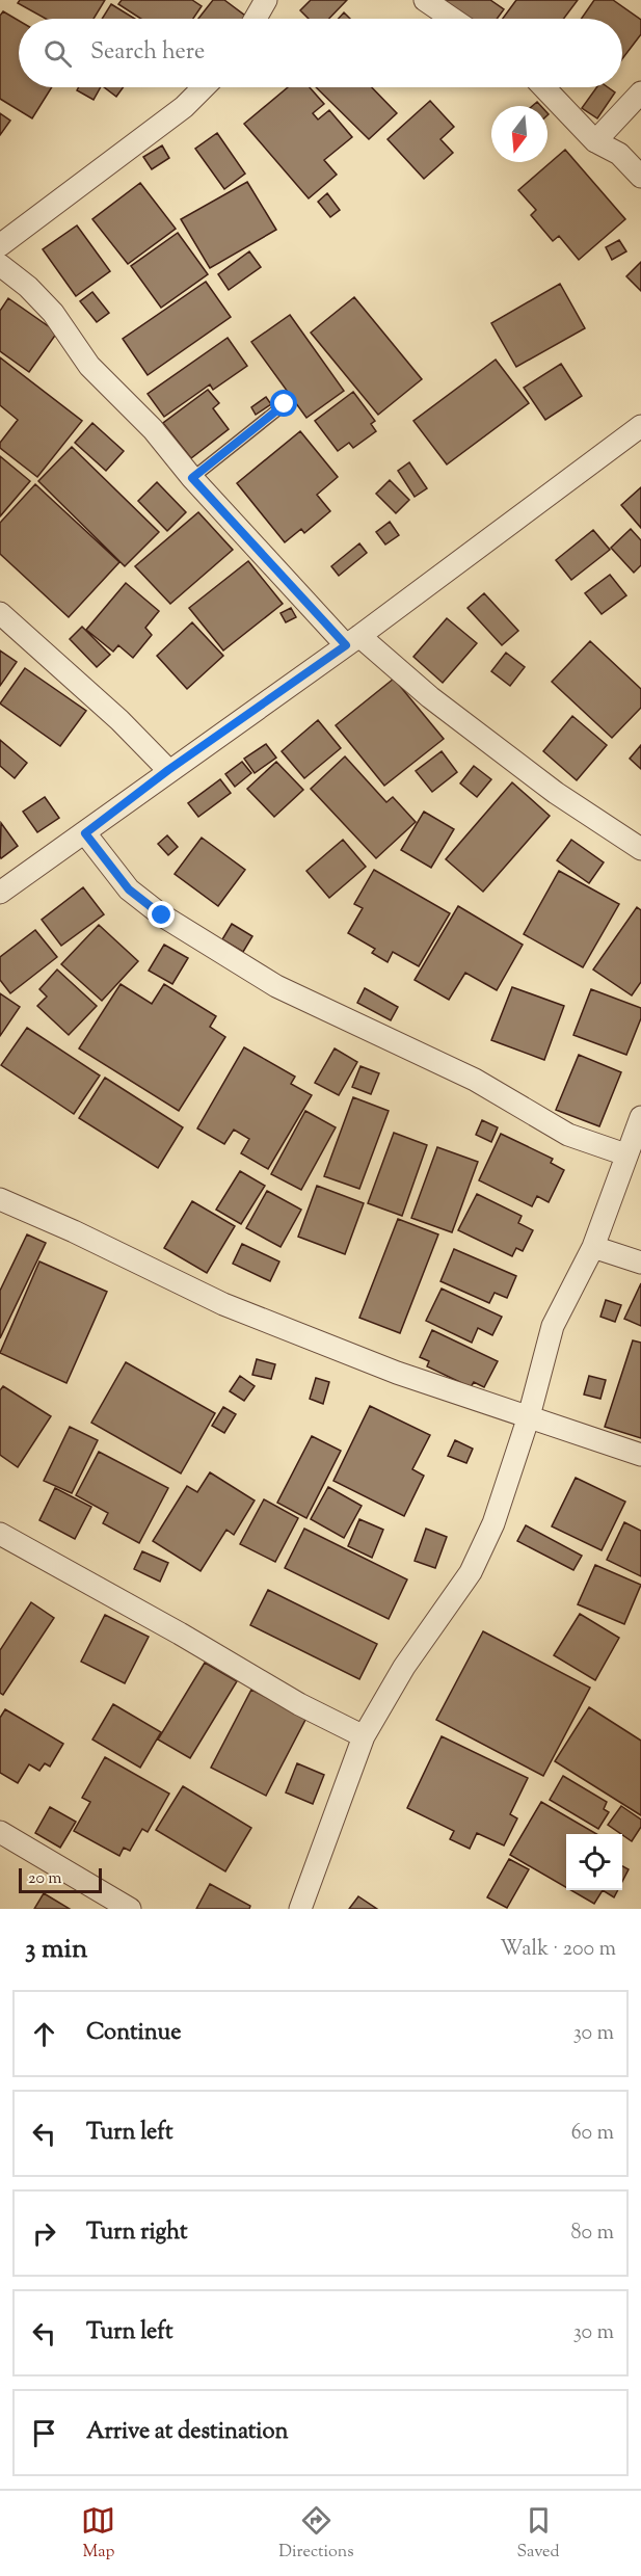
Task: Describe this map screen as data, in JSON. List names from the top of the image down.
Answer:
{
  "scale_bar": "20 m",
  "north": "bottom",
  "page": {
    "search": "Search here",
    "scale": "20 m",
    "heading": ["3 min", "Walk · 200 m"],
    "list": [
      ["Continue", "30 m"],
      ["Turn left", "60 m"],
      ["Turn right", "80 m"],
      ["Turn left", "30 m"],
      "Arrive at destination"
    ],
    "nav": ["Map", "Directions", "Saved"]
  }
}
